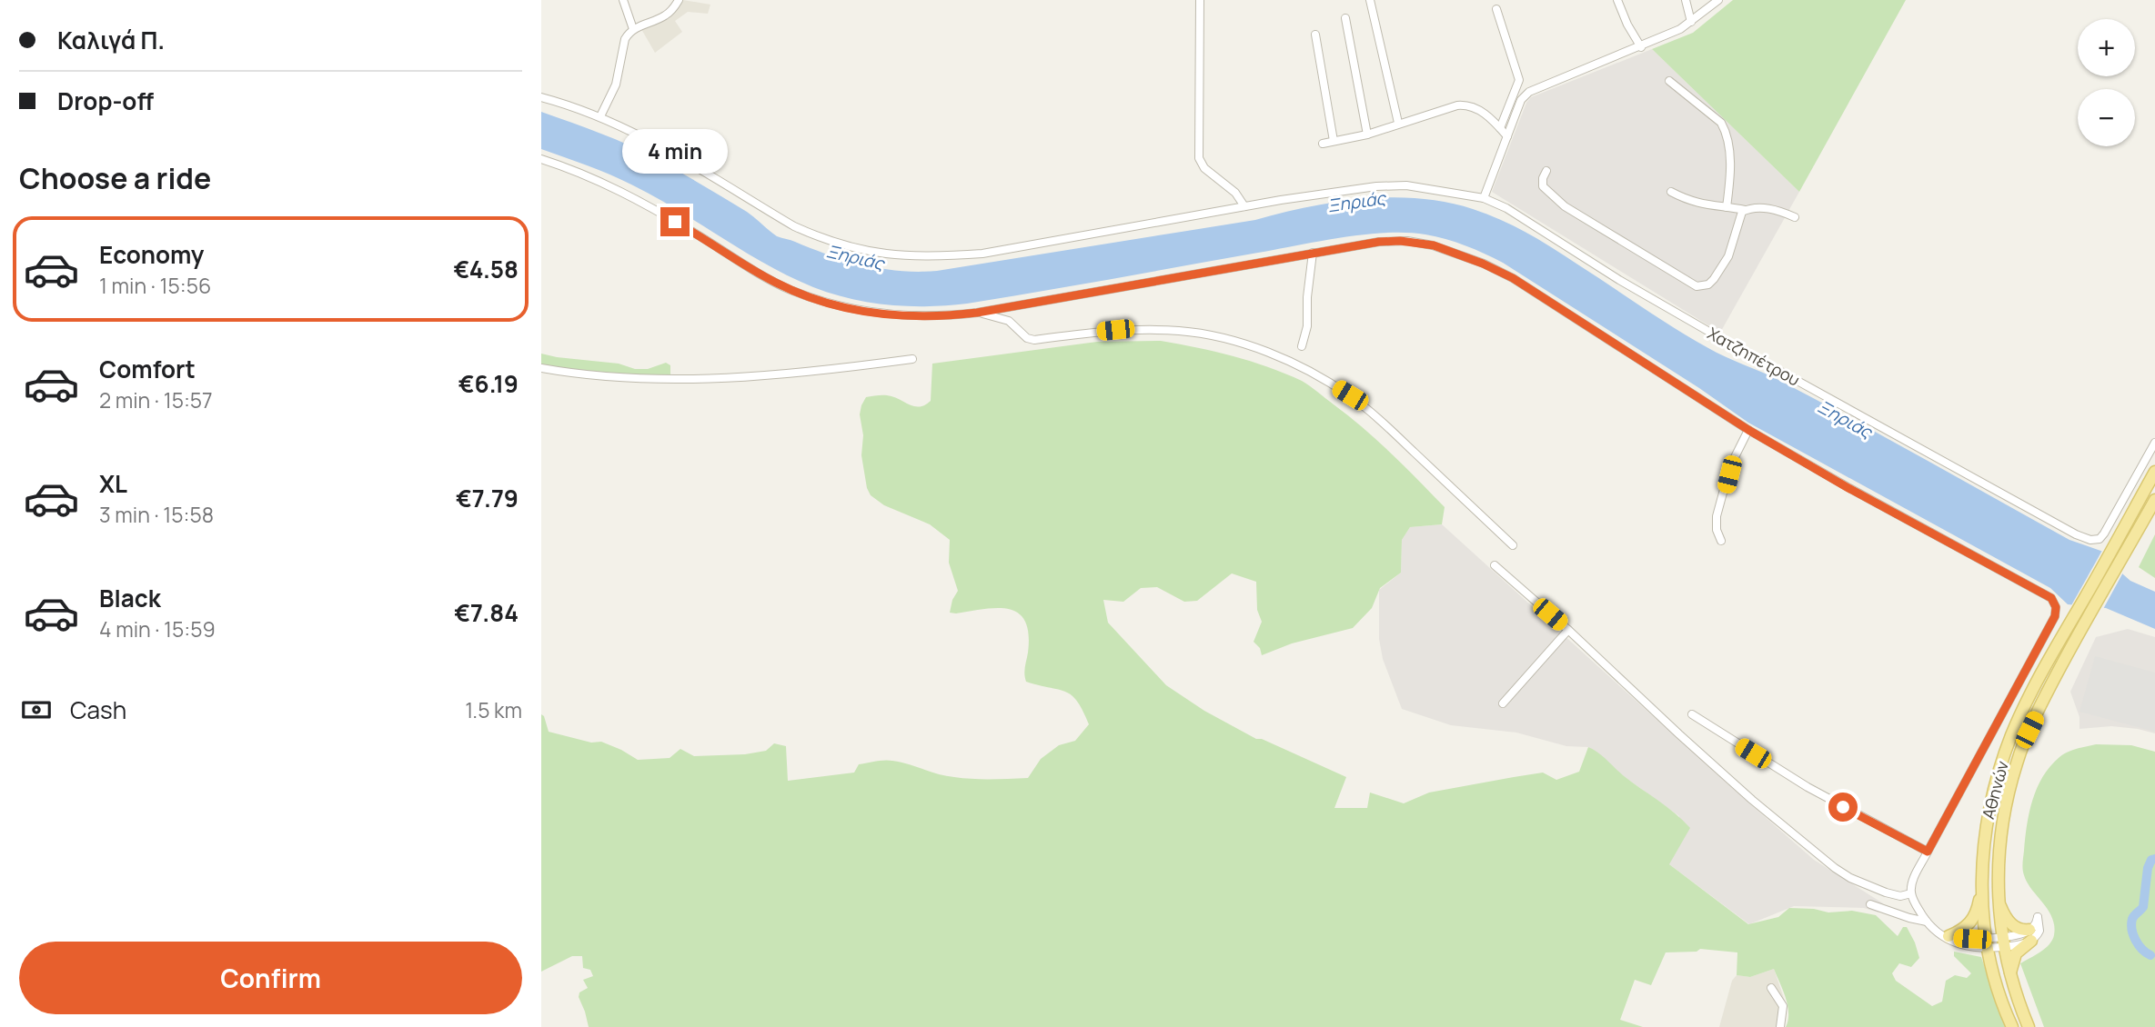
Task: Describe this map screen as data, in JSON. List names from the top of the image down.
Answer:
{
  "streets": {
    "main road": ["Αθηνών"],
    "street": ["Χατζηπέτρου"]
  },
  "water": ["Ξηριάς"],
  "page": {
    "banner": ["Καλιγά Π.", "Drop-off"],
    "map_buttons": ["+", "−"],
    "bubble": "4 min",
    "heading": "Choose a ride",
    "list": [
      {
        "name": "Economy",
        "note": "1 min · 15:56",
        "value": "€4.58"
      },
      {
        "name": "Comfort",
        "note": "2 min · 15:57",
        "value": "€6.19"
      },
      {
        "name": "XL",
        "note": "3 min · 15:58",
        "value": "€7.79"
      },
      {
        "name": "Black",
        "note": "4 min · 15:59",
        "value": "€7.84"
      }
    ],
    "pay": ["Cash", "1.5 km"],
    "buttons": "Confirm"
  }
}
